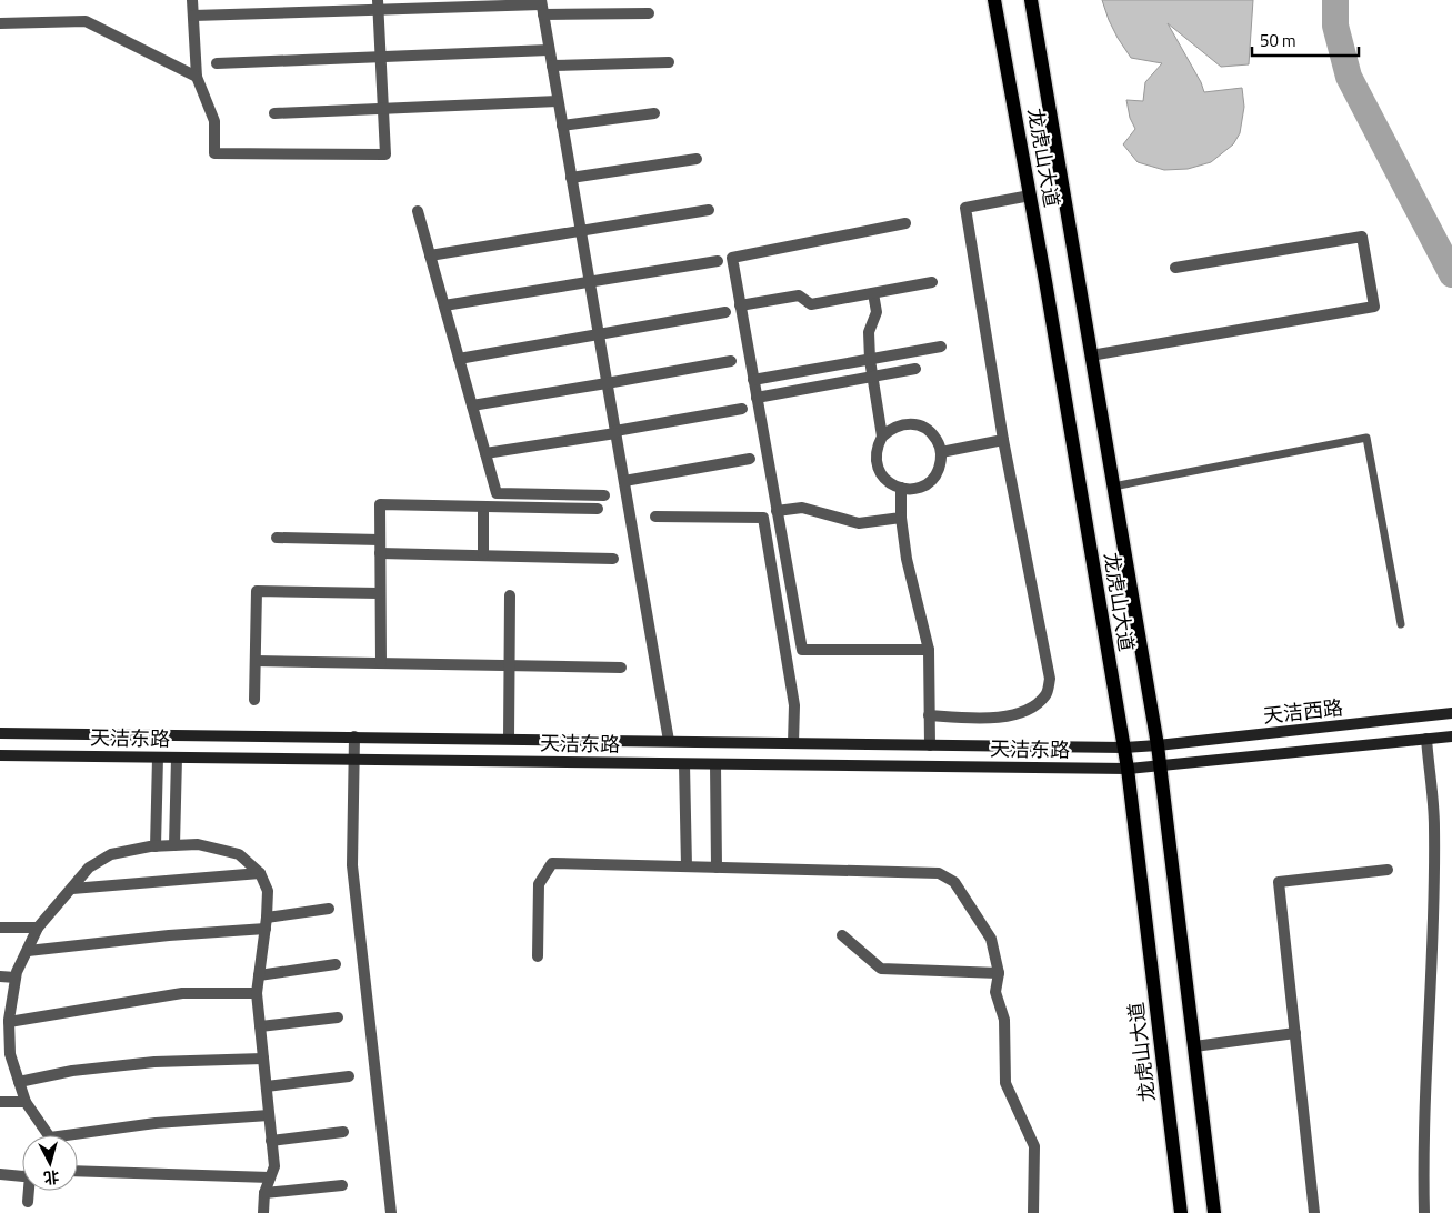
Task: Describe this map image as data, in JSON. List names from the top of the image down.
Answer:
{
  "streets": {
    "main road": ["龙虎山大道", "天洁西路", "天洁东路"]
  },
  "crossings": [
    ["龙虎山大道", "天洁西路"],
    ["龙虎山大道", "天洁东路"],
    ["天洁西路", "天洁东路"]
  ],
  "scale_bar": "50 m",
  "north": "bottom"
}
